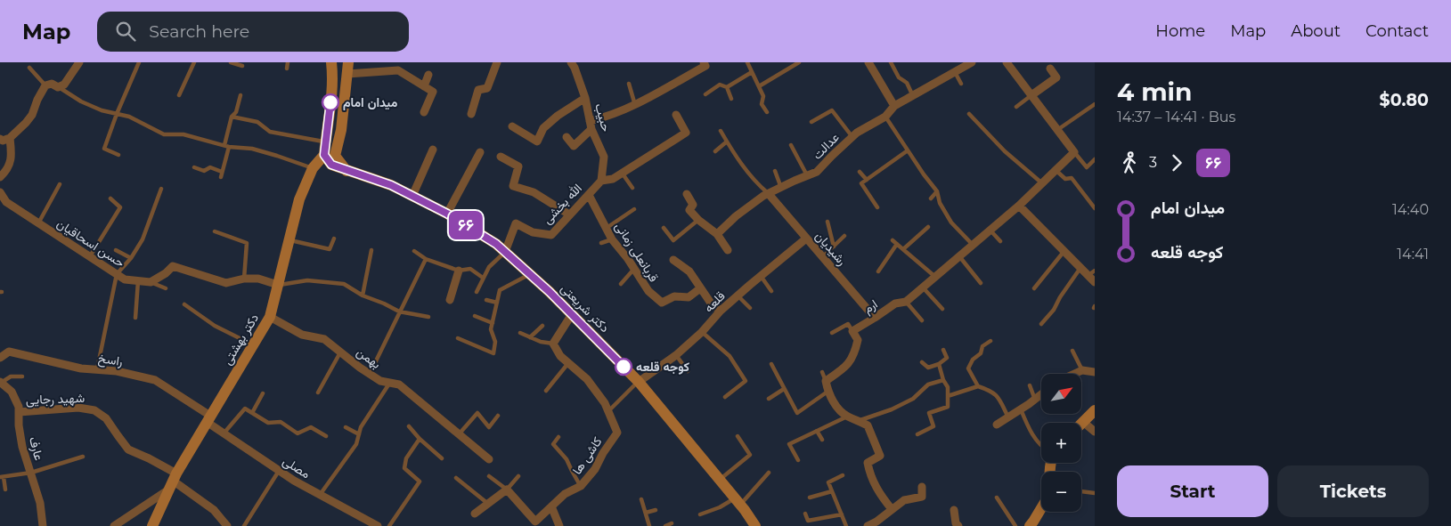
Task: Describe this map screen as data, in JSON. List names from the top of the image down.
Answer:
{
  "streets": {
    "main road": ["دکتر شریعتی", "دکتر بهشتی"],
    "street": [
      "حبیب",
      "عدالت",
      "الله بخشی",
      "حسن اسحاقیان",
      "رشیدیان",
      "قربانعلی زمانی",
      "قلعه",
      "ارم",
      "بهمن",
      "راسخ",
      "شهید رجایی",
      "عارف",
      "کاشی ها",
      "مصلی"
    ]
  },
  "crossings": [
    ["حبیب", "الله بخشی"],
    ["عدالت", "رشیدیان"],
    ["الله بخشی", "قربانعلی زمانی"],
    ["الله بخشی", "دکتر شریعتی"],
    ["رشیدیان", "قلعه"],
    ["رشیدیان", "ارم"],
    ["قلعه", "دکتر شریعتی"],
    ["دکتر شریعتی", "دکتر بهشتی"],
    ["دکتر بهشتی", "بهمن"],
    ["دکتر بهشتی", "راسخ"],
    ["دکتر بهشتی", "شهید رجایی"],
    ["دکتر بهشتی", "مصلی"],
    ["راسخ", "مصلی"],
    ["شهید رجایی", "عارف"]
  ],
  "places": ["میدان امام", "کوجه قلعه"],
  "lines": ["bus line ۶۶"],
  "north": "top right",
  "page": {
    "header": "Map",
    "search": "Search here",
    "nav": [
      "Home",
      "Map",
      "About",
      "Contact"
    ],
    "on_map": "۶۶",
    "heading": ["4 min", "14:37 – 14:41 · Bus", "$0.80"],
    "legs": ["3", "۶۶"],
    "list": [
      {
        "name": "میدان امام",
        "value": "14:40"
      },
      {
        "name": "کوجه قلعه",
        "value": "14:41"
      }
    ],
    "map_buttons": ["+", "−"],
    "buttons": ["Start", "Tickets"]
  }
}
